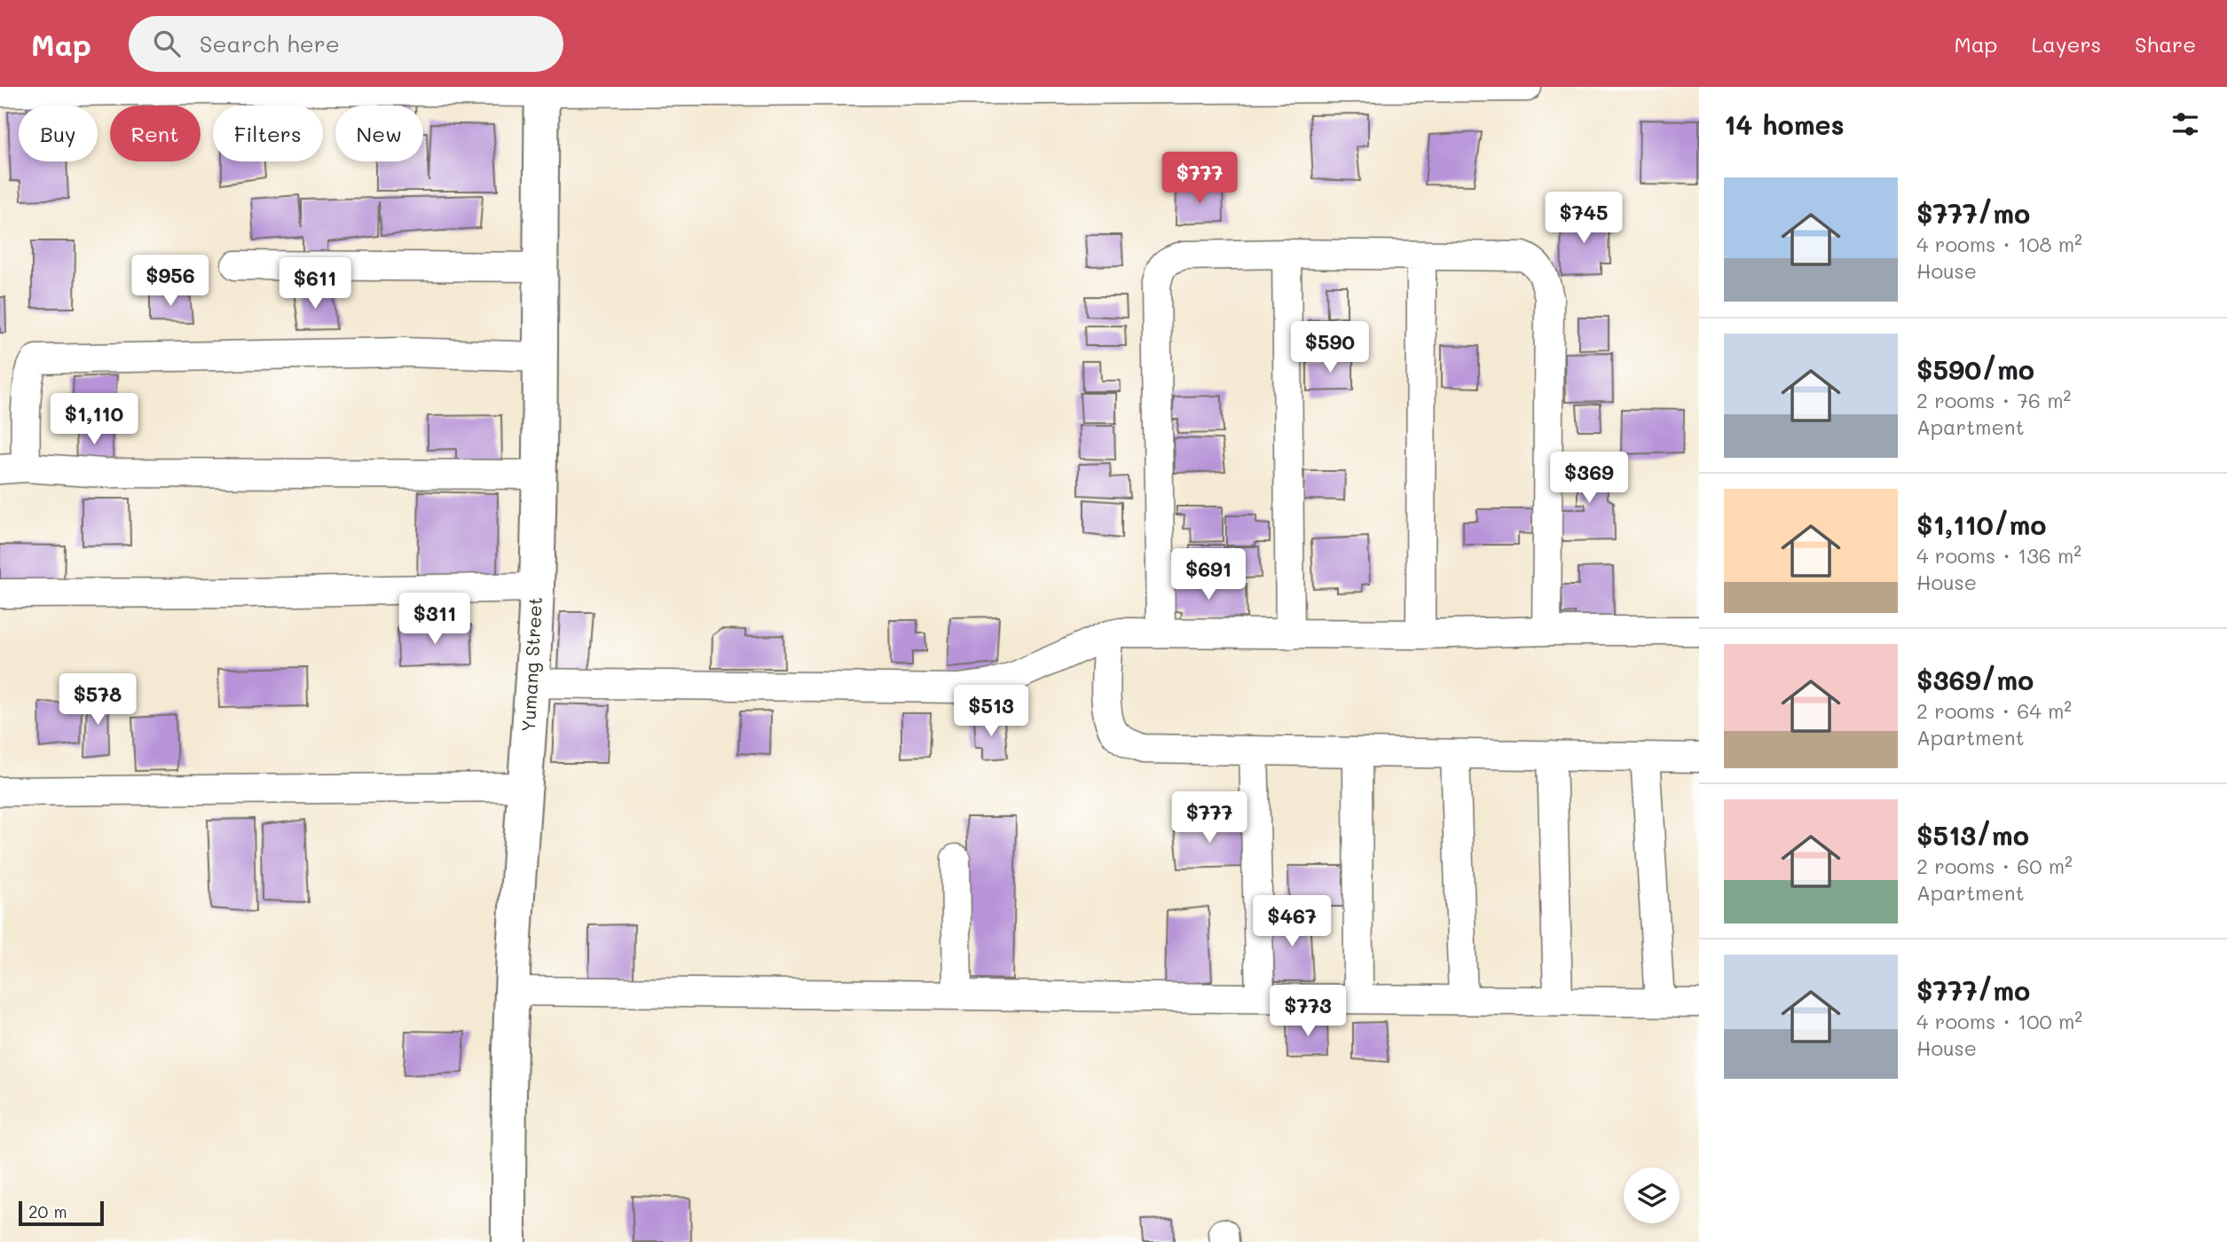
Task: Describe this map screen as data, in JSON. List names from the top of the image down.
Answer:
{
  "streets": {
    "main road": ["Yumang Street"]
  },
  "scale_bar": "20 m",
  "page": {
    "header": "Map",
    "search": "Search here",
    "nav": ["Map", "Layers", "Share"],
    "heading": "14 homes",
    "chip": [
      "Buy",
      "Rent",
      "Filters",
      "New"
    ],
    "price": [
      "$777",
      "$745",
      "$956",
      "$611",
      "$590",
      "$1,110",
      "$369",
      "$691",
      "$311",
      "$578",
      "$513",
      "$777",
      "$467",
      "$773"
    ],
    "list": [
      {
        "name": "$777/mo",
        "note": "4 rooms · 108 m² · House"
      },
      {
        "name": "$590/mo",
        "note": "2 rooms · 76 m² · Apartment"
      },
      {
        "name": "$1,110/mo",
        "note": "4 rooms · 136 m² · House"
      },
      {
        "name": "$369/mo",
        "note": "2 rooms · 64 m² · Apartment"
      },
      {
        "name": "$513/mo",
        "note": "2 rooms · 60 m² · Apartment"
      },
      {
        "name": "$777/mo",
        "note": "4 rooms · 100 m² · House"
      }
    ],
    "scale": "20 m"
  }
}
